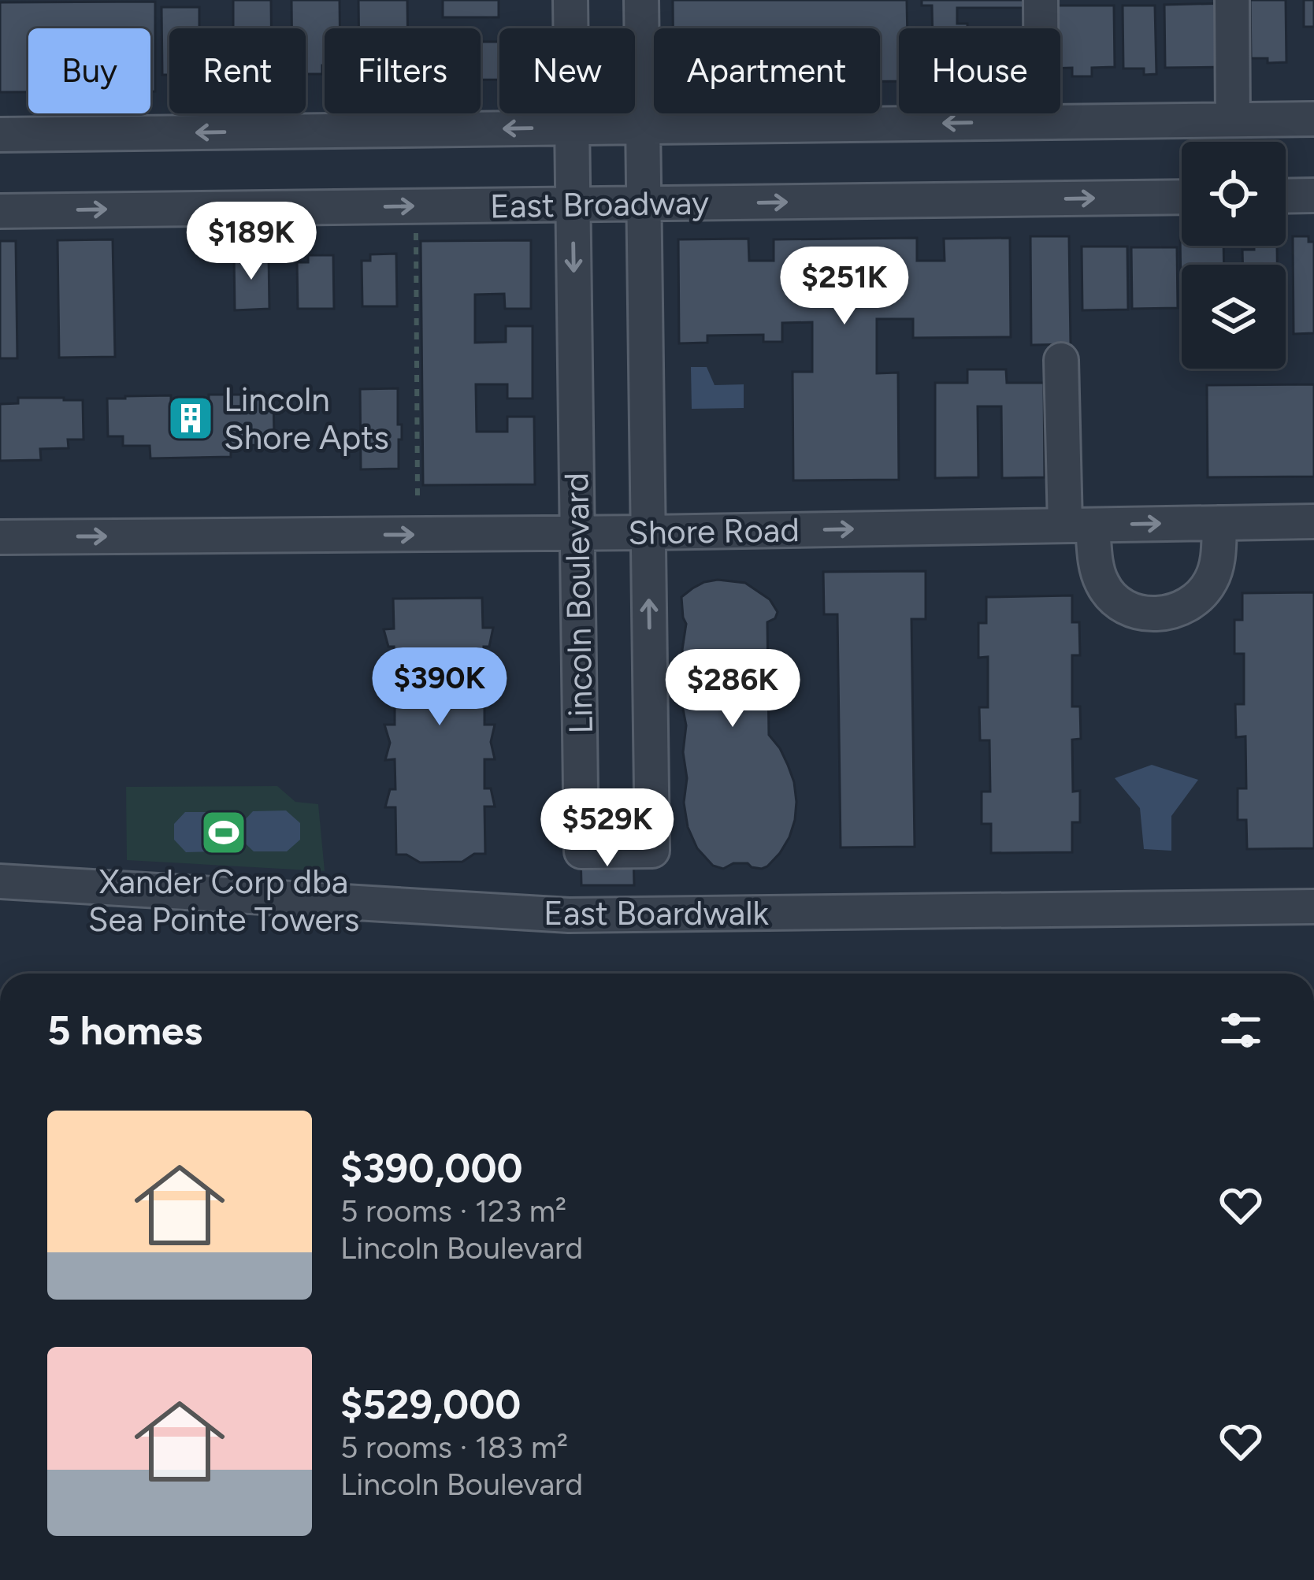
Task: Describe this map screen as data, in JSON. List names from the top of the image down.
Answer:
{
  "streets": {
    "street": [
      "East Broadway",
      "Shore Road",
      "Lincoln Boulevard",
      "East Boardwalk"
    ]
  },
  "crossings": [
    ["East Broadway", "Lincoln Boulevard"],
    ["Shore Road", "Lincoln Boulevard"]
  ],
  "one_way": ["Shore Road"],
  "places": {
    "building": ["Lincoln Shore Apts"],
    "sports": ["Xander Corp dba Sea Pointe Towers"]
  },
  "page": {
    "chip": [
      "Buy",
      "Rent",
      "Filters",
      "New",
      "Apartment",
      "House"
    ],
    "price": [
      "$189K",
      "$251K",
      "$390K",
      "$286K",
      "$529K"
    ],
    "heading": "5 homes",
    "list": [
      {
        "name": "$390,000",
        "note": "5 rooms · 123 m² · Lincoln Boulevard"
      },
      {
        "name": "$529,000",
        "note": "5 rooms · 183 m² · Lincoln Boulevard"
      }
    ]
  }
}
